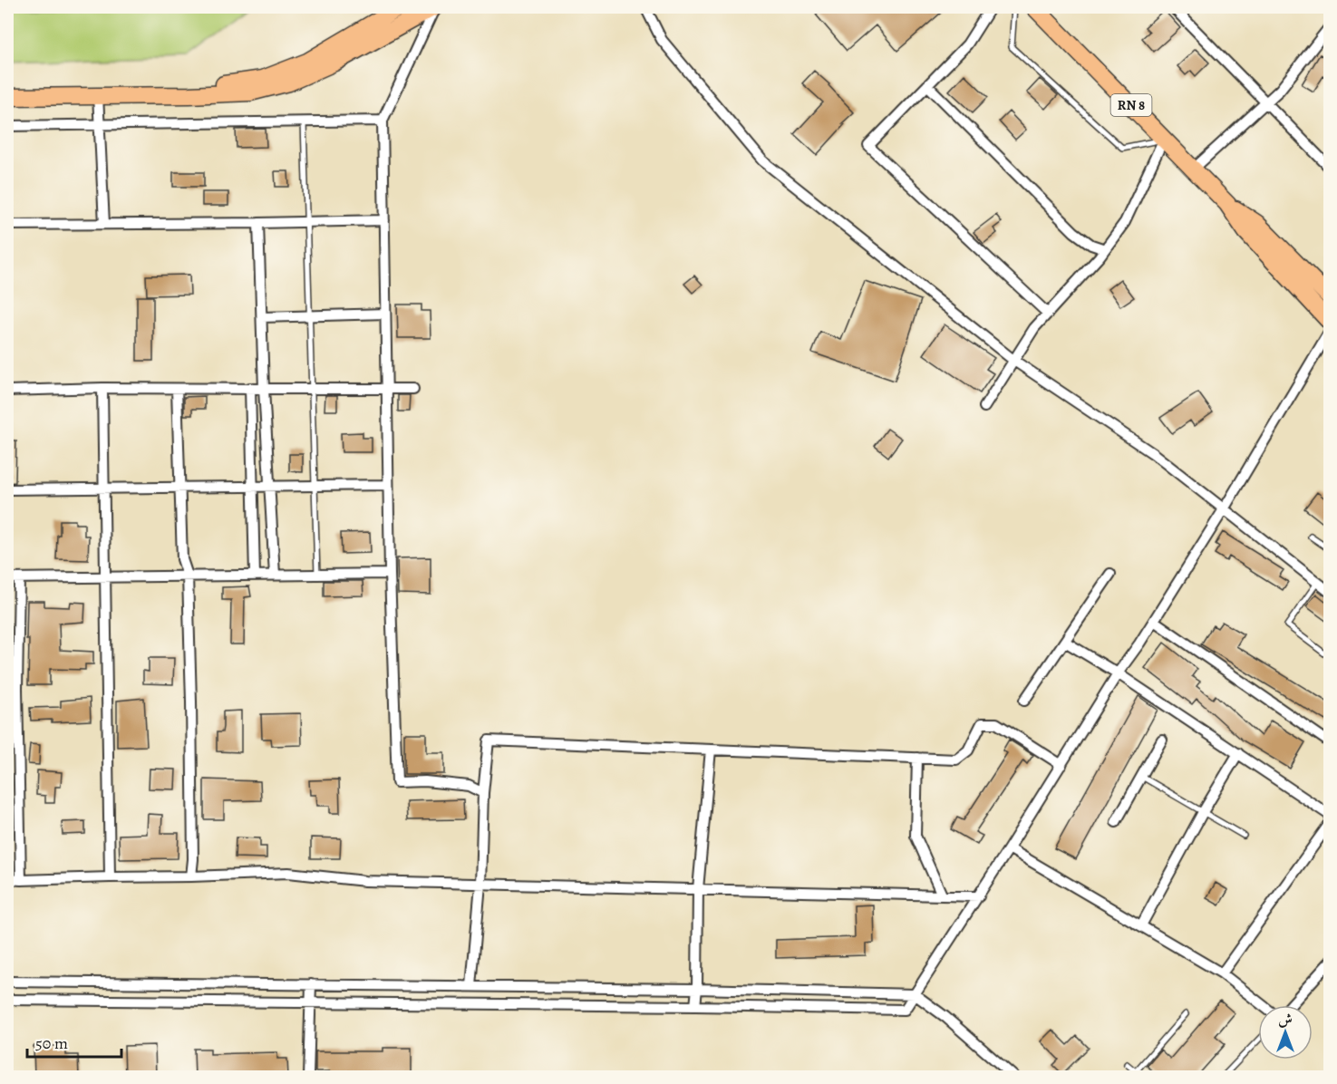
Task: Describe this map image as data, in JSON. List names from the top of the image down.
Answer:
{
  "streets": {
    "main road": ["RN 8"]
  },
  "scale_bar": "50 m",
  "north": "top"
}
